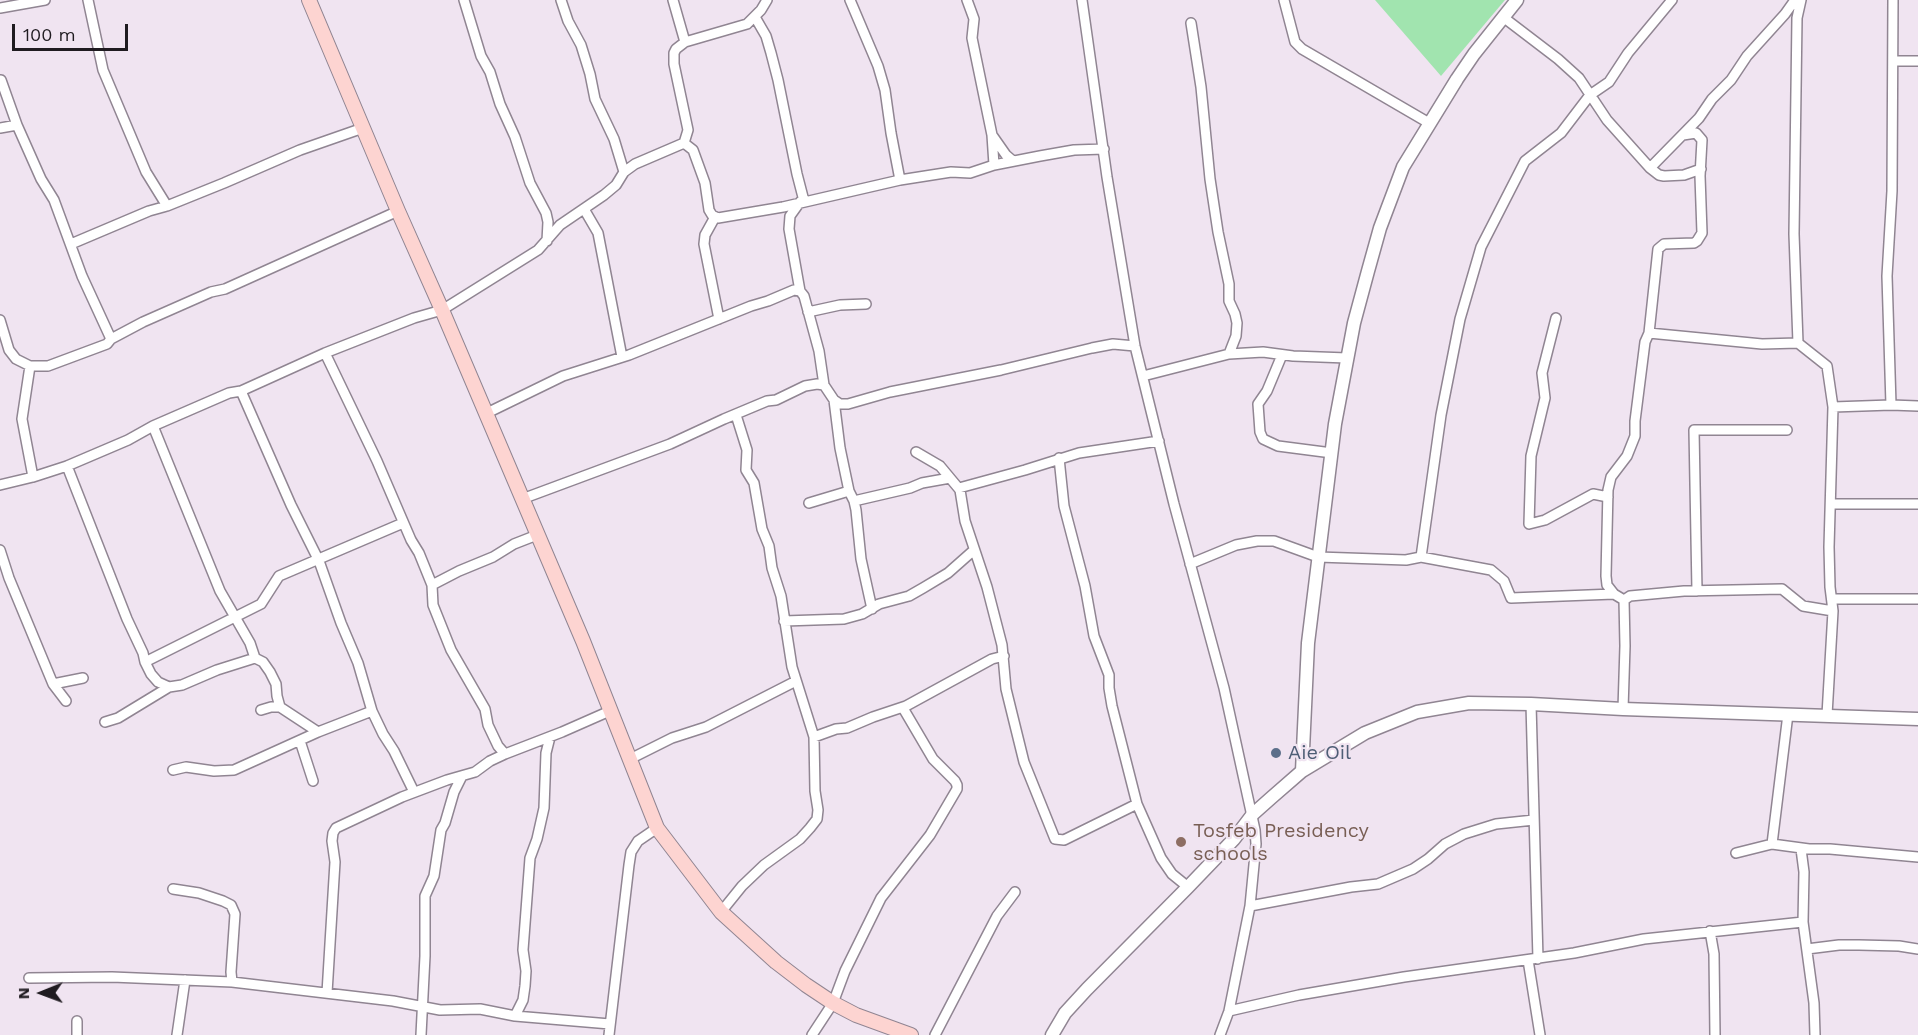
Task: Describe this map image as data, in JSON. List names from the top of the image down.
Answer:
{
  "places": ["Aie Oil", "Tosfeb Presidency schools"],
  "scale_bar": "100 m",
  "north": "left"
}
